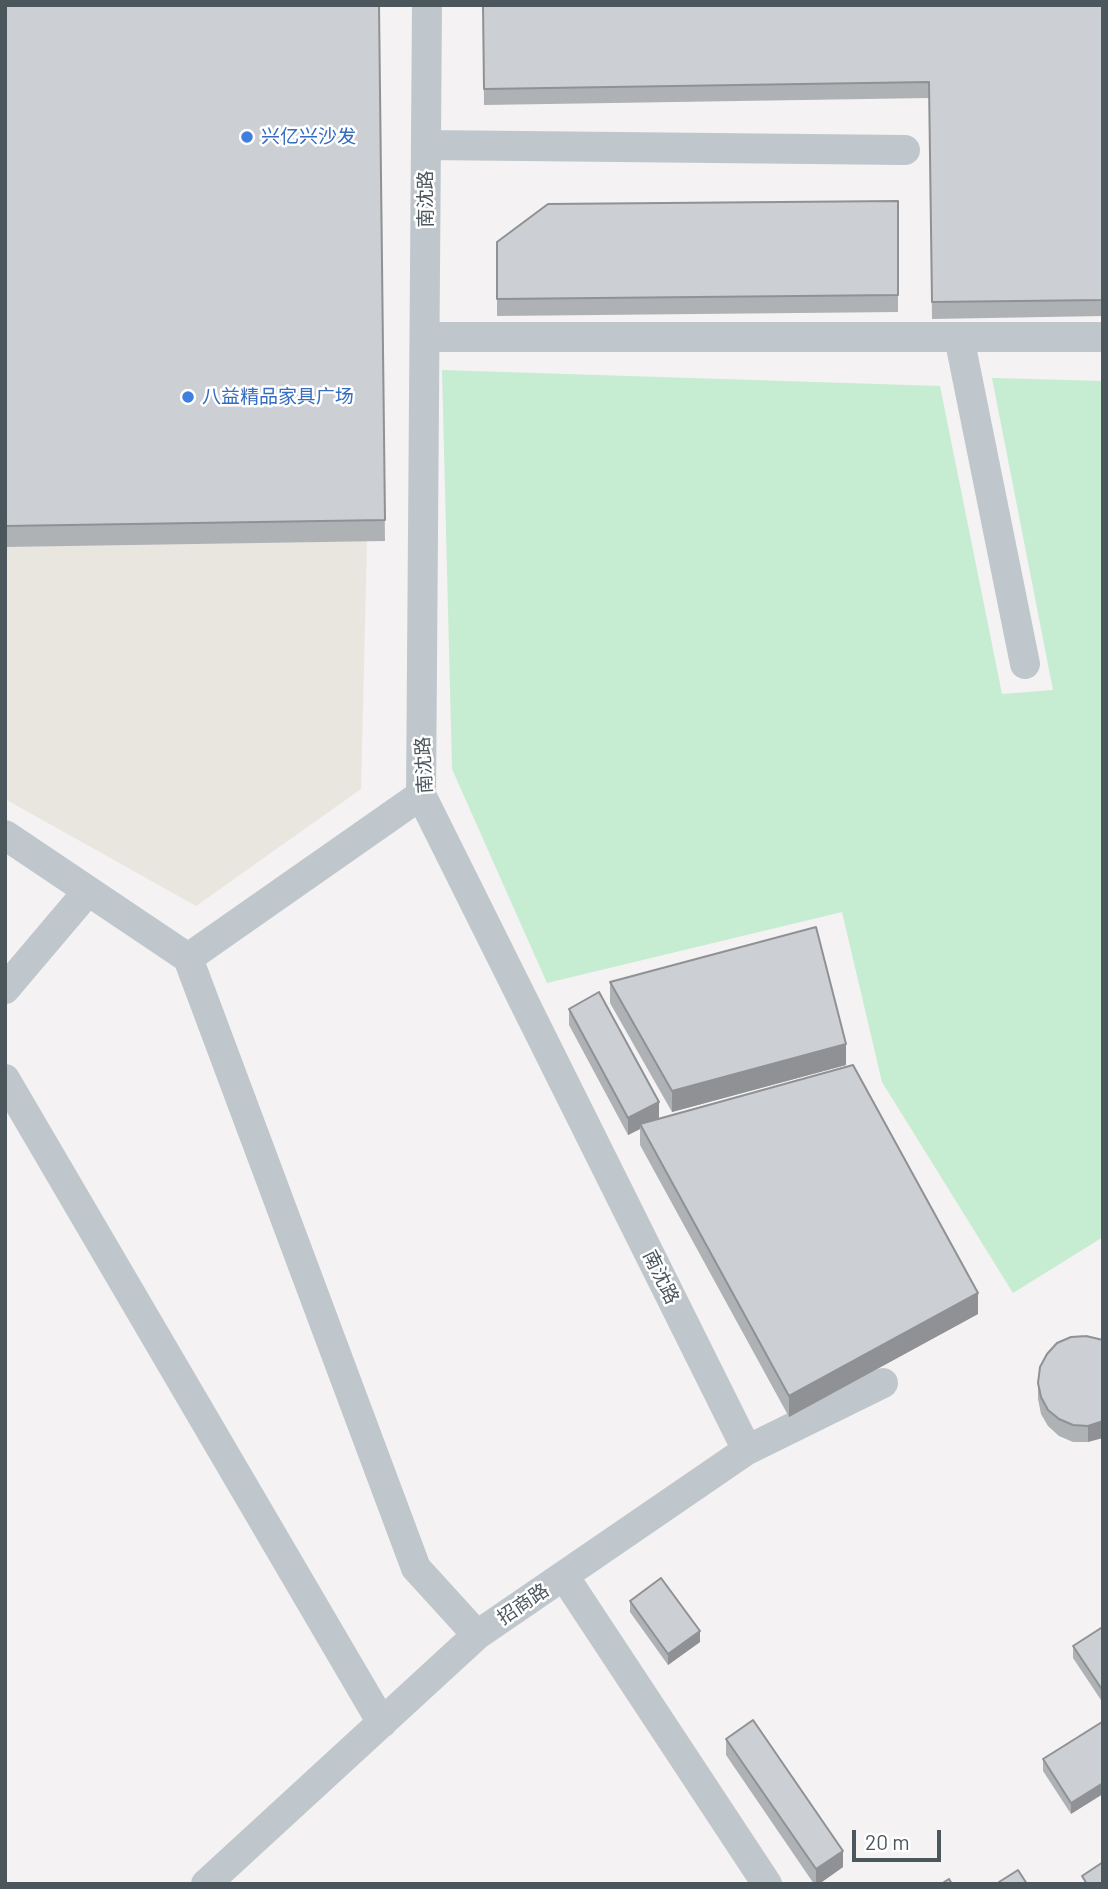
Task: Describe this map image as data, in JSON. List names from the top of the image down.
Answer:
{
  "streets": {
    "street": ["南沈路", "招商路"]
  },
  "crossings": [
    ["南沈路", "招商路"]
  ],
  "places": ["兴亿兴沙发", "八益精品家具广场"],
  "scale_bar": "20 m"
}
